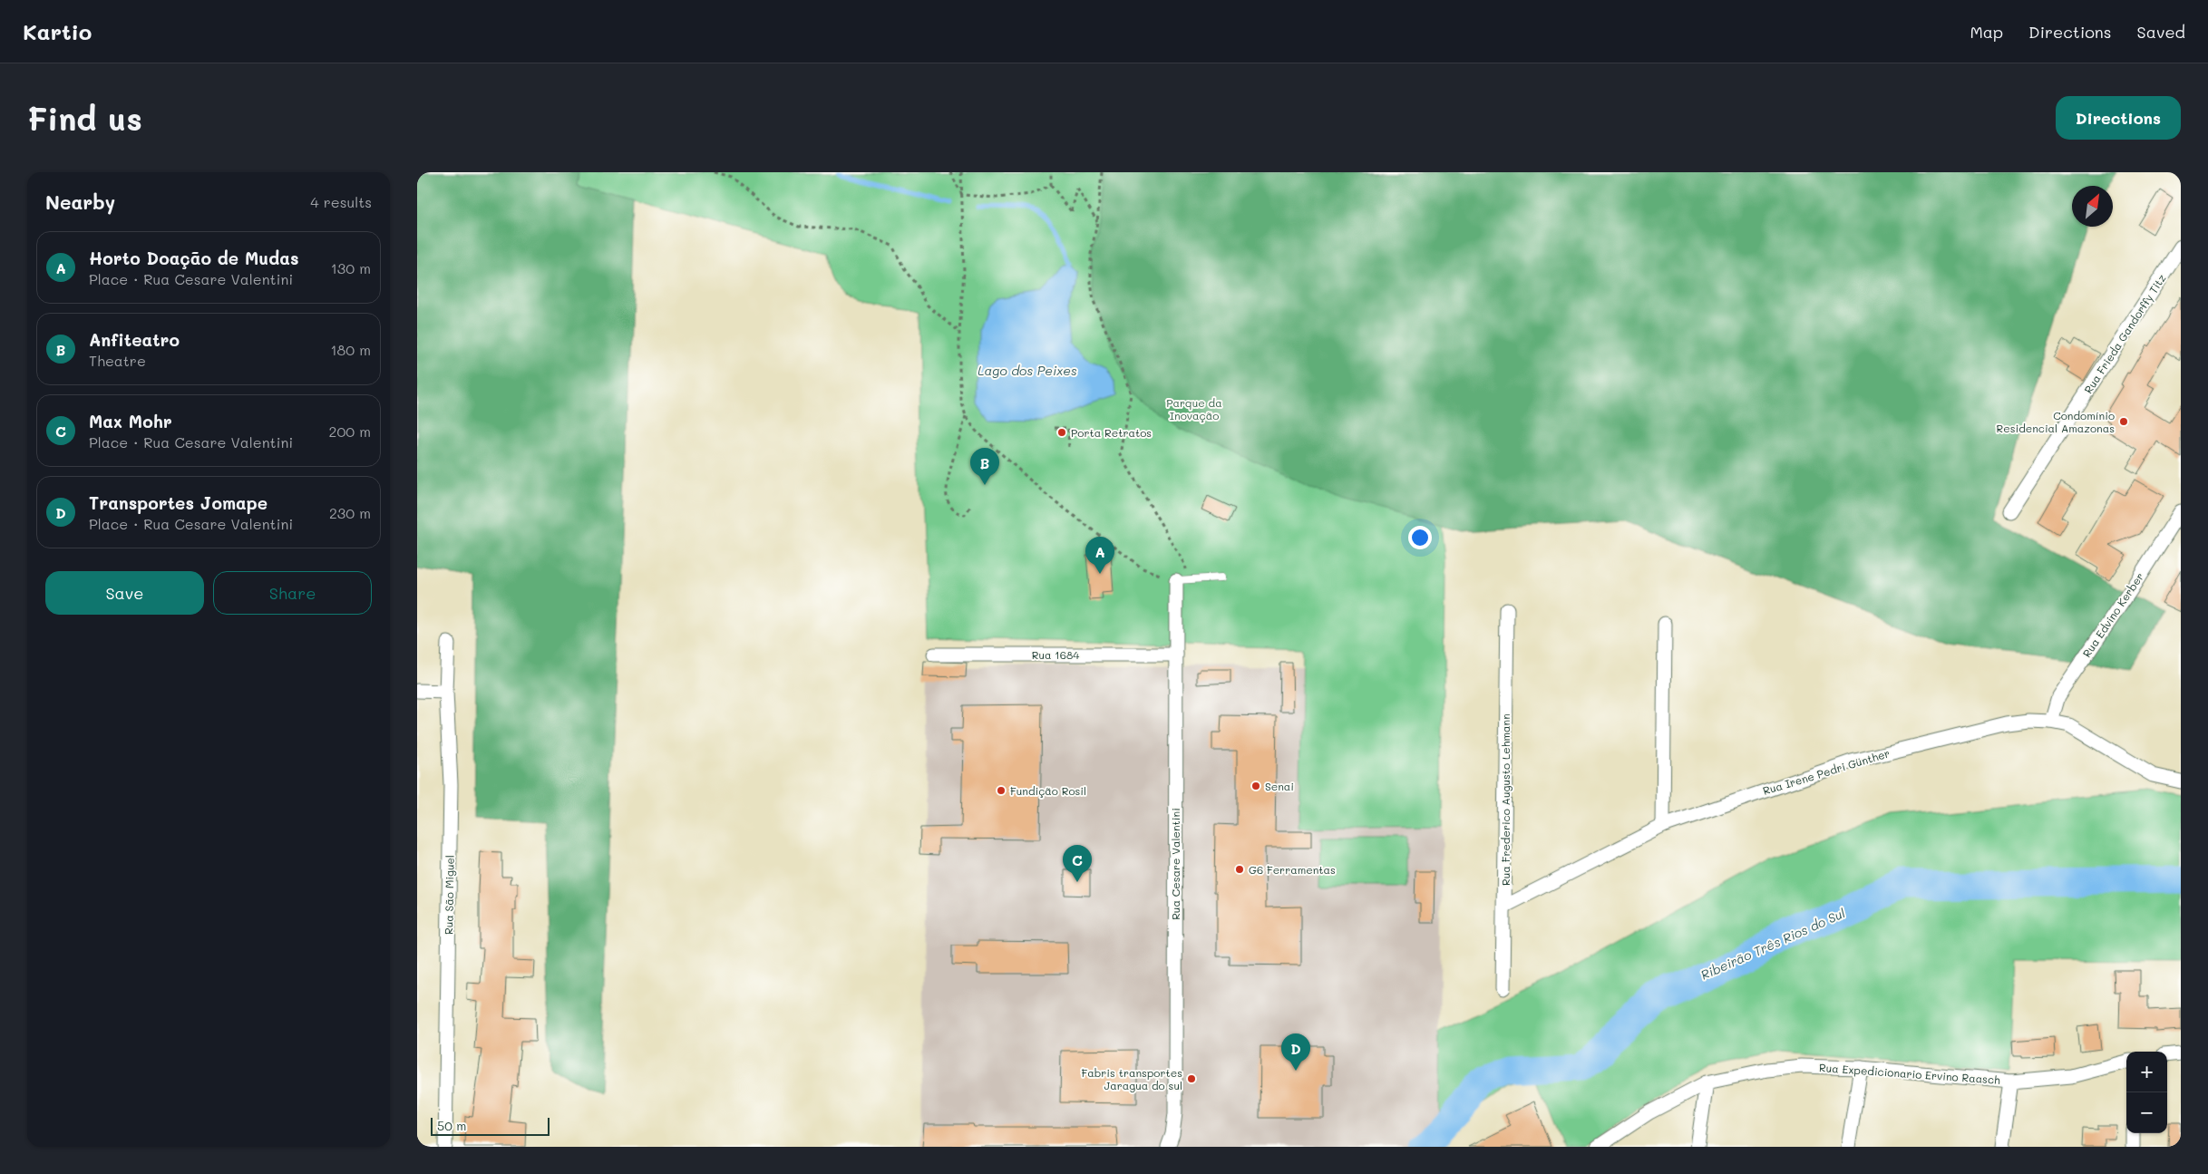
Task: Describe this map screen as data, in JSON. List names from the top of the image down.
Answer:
{
  "streets": {
    "street": [
      "Rua Frieda Gandorffy Titz",
      "Rua Edvino Kerber",
      "Rua 1684",
      "Rua Irene Pedri Günther",
      "Rua Frederico Augusto Lehmann",
      "Rua Cesare Valentini",
      "Rua São Miguel",
      "Rua Expedicionario Ervino Raasch"
    ]
  },
  "crossings": [
    ["Rua Edvino Kerber", "Rua Irene Pedri Günther"],
    ["Rua 1684", "Rua Cesare Valentini"],
    ["Rua Irene Pedri Günther", "Rua Frederico Augusto Lehmann"]
  ],
  "water": ["Lago dos Peixes", "Ribeirão Três Rios do Sul"],
  "parks": ["Parque da Inovação"],
  "places": [
    "Condomínio Residencial Amazonas",
    "Porta Retratos",
    "Senai",
    "Fundição Rosil",
    "G6 Ferramentas",
    "Fabris transportes Jaragua do sul"
  ],
  "scale_bar": "50 m",
  "north": "top right",
  "page": {
    "header": "Kartio",
    "nav": ["Map", "Directions", "Saved"],
    "buttons": [
      "Directions",
      ["Save", "Share"]
    ],
    "title": "Find us",
    "heading": ["Nearby", "4 results"],
    "list": [
      {
        "mark": "A",
        "name": "Horto Doação de Mudas",
        "note": "Place · Rua Cesare Valentini",
        "value": "130 m"
      },
      {
        "mark": "B",
        "name": "Anfiteatro",
        "note": "Theatre",
        "value": "180 m"
      },
      {
        "mark": "C",
        "name": "Max Mohr",
        "note": "Place · Rua Cesare Valentini",
        "value": "200 m"
      },
      {
        "mark": "D",
        "name": "Transportes Jomape",
        "note": "Place · Rua Cesare Valentini",
        "value": "230 m"
      }
    ],
    "pins": [
      "B",
      "A",
      "C",
      "D"
    ],
    "map_buttons": ["+", "−"],
    "scale": "50 m"
  }
}
